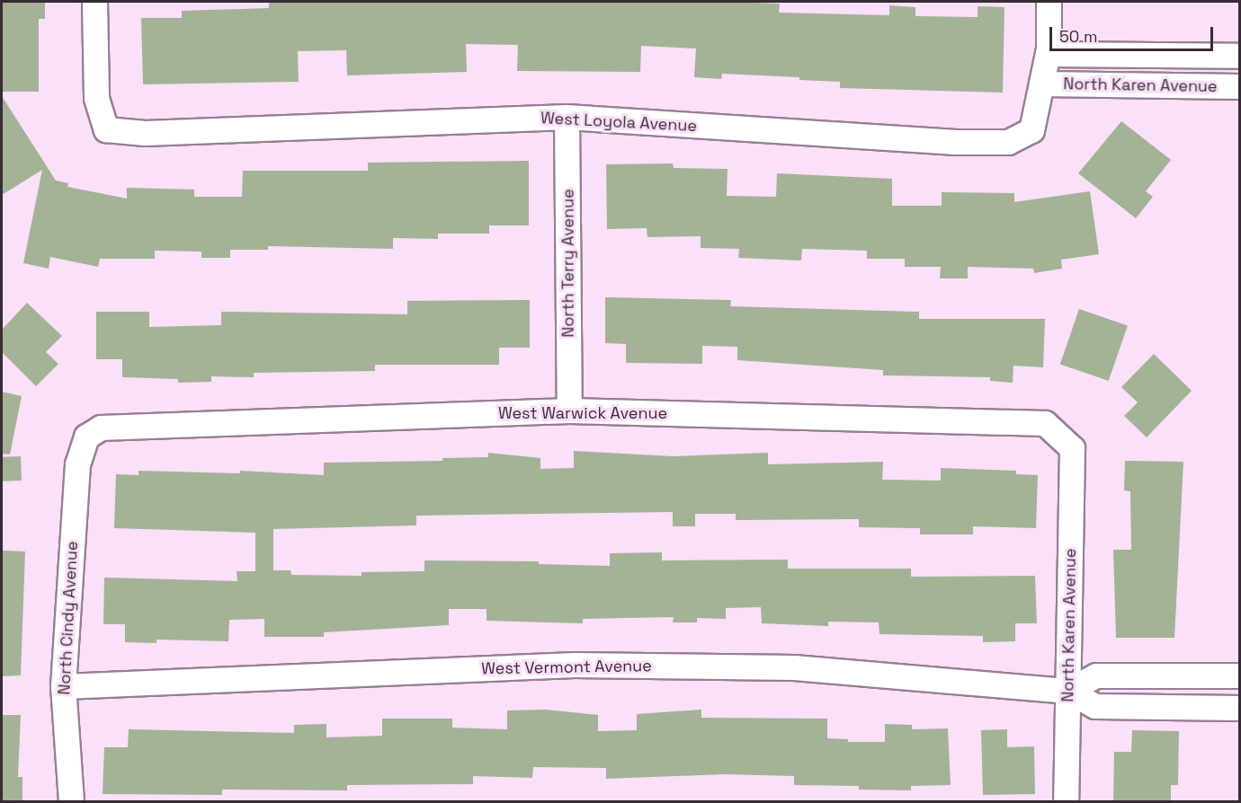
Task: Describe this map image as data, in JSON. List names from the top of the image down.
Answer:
{
  "streets": {
    "street": [
      "North Karen Avenue",
      "West Loyola Avenue",
      "North Terry Avenue",
      "West Warwick Avenue",
      "North Cindy Avenue",
      "West Vermont Avenue"
    ]
  },
  "crossings": [
    ["North Karen Avenue", "West Loyola Avenue"],
    ["North Karen Avenue", "West Warwick Avenue"],
    ["North Karen Avenue", "West Vermont Avenue"],
    ["West Loyola Avenue", "North Terry Avenue"],
    ["North Terry Avenue", "West Warwick Avenue"],
    ["West Warwick Avenue", "North Cindy Avenue"],
    ["North Cindy Avenue", "West Vermont Avenue"]
  ],
  "scale_bar": "50 m"
}
